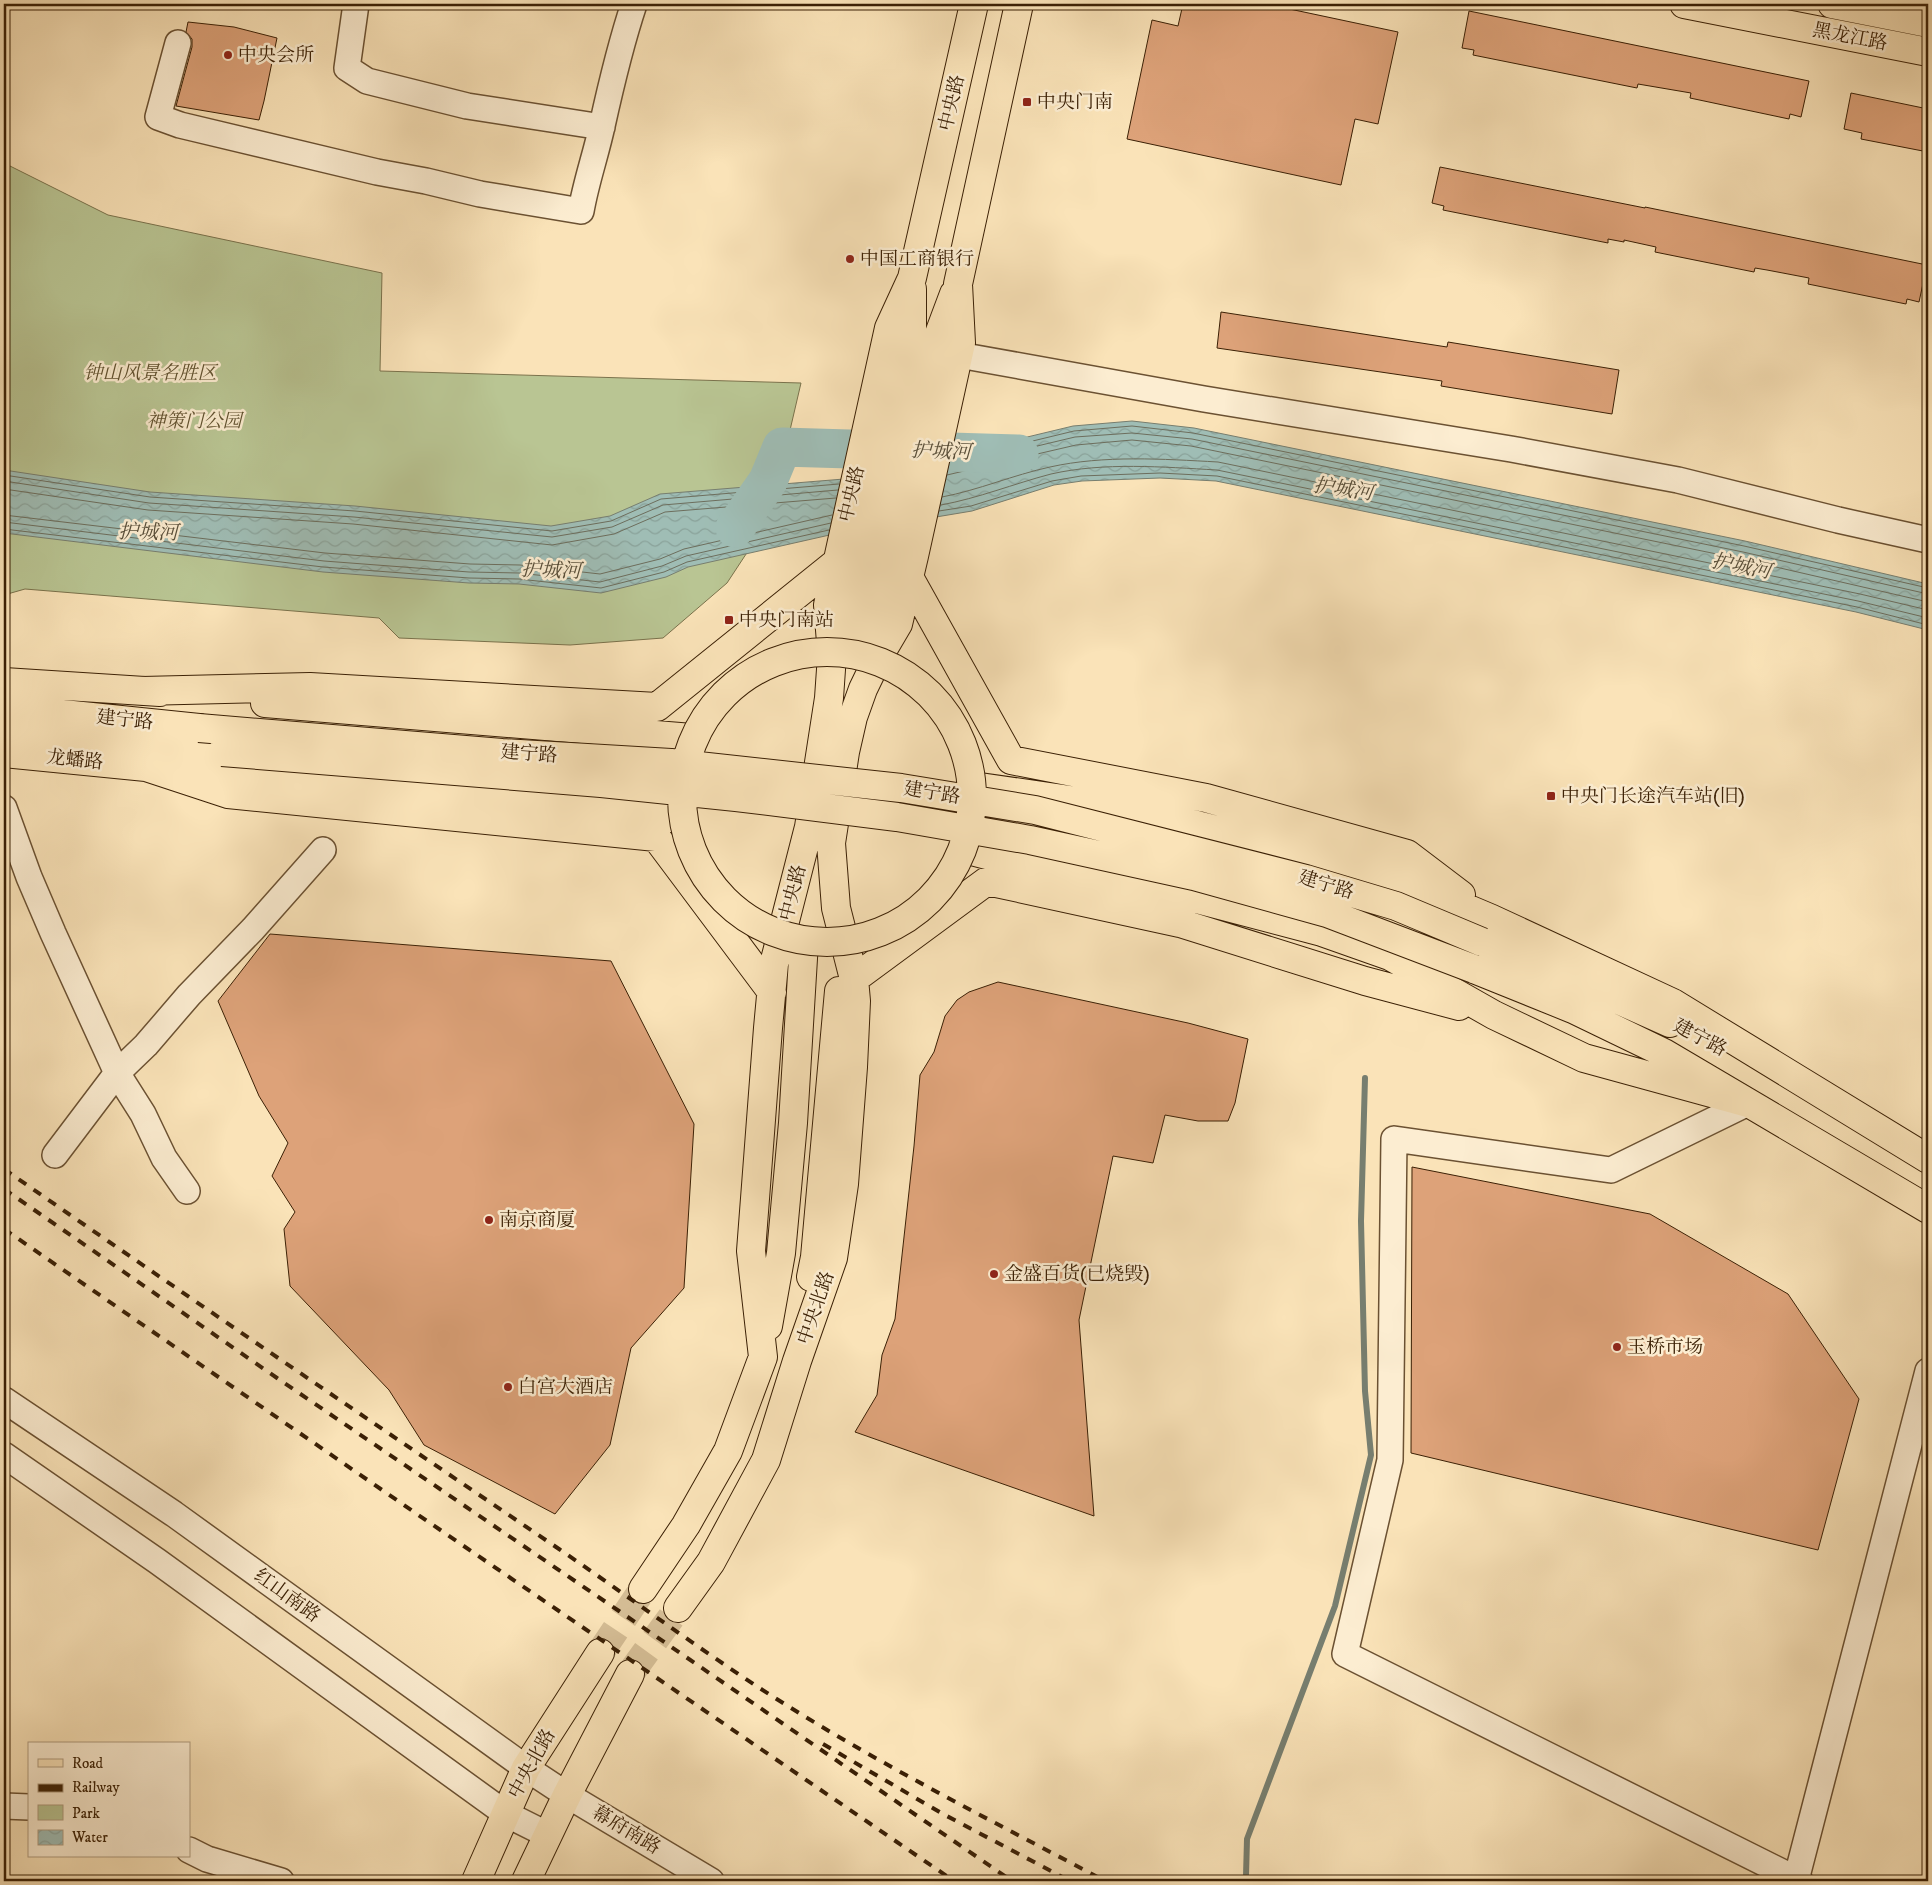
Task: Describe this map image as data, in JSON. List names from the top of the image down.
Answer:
{
  "streets": {
    "main road": [
      "黑龙江路",
      "中央路",
      "建宁路",
      "龙蟠路",
      "中央北路"
    ],
    "street": ["红山南路", "幕府南路"]
  },
  "crossings": [
    ["中央路", "中央北路"],
    ["中央北路", "红山南路"],
    ["红山南路", "幕府南路"]
  ],
  "water": ["护城河"],
  "parks": ["钟山风景名胜区", "神策门公园"],
  "places": {
    "other": [
      "中央会所",
      "中国工商银行",
      "南京商厦",
      "金盛百货(已烧毁)",
      "玉桥市场",
      "白宫大酒店"
    ],
    "transit": ["中央门南", "中央门南站", "中央门长途汽车站(旧)"]
  },
  "legend": [
    "Road",
    "Railway",
    "Park",
    "Water"
  ]
}
